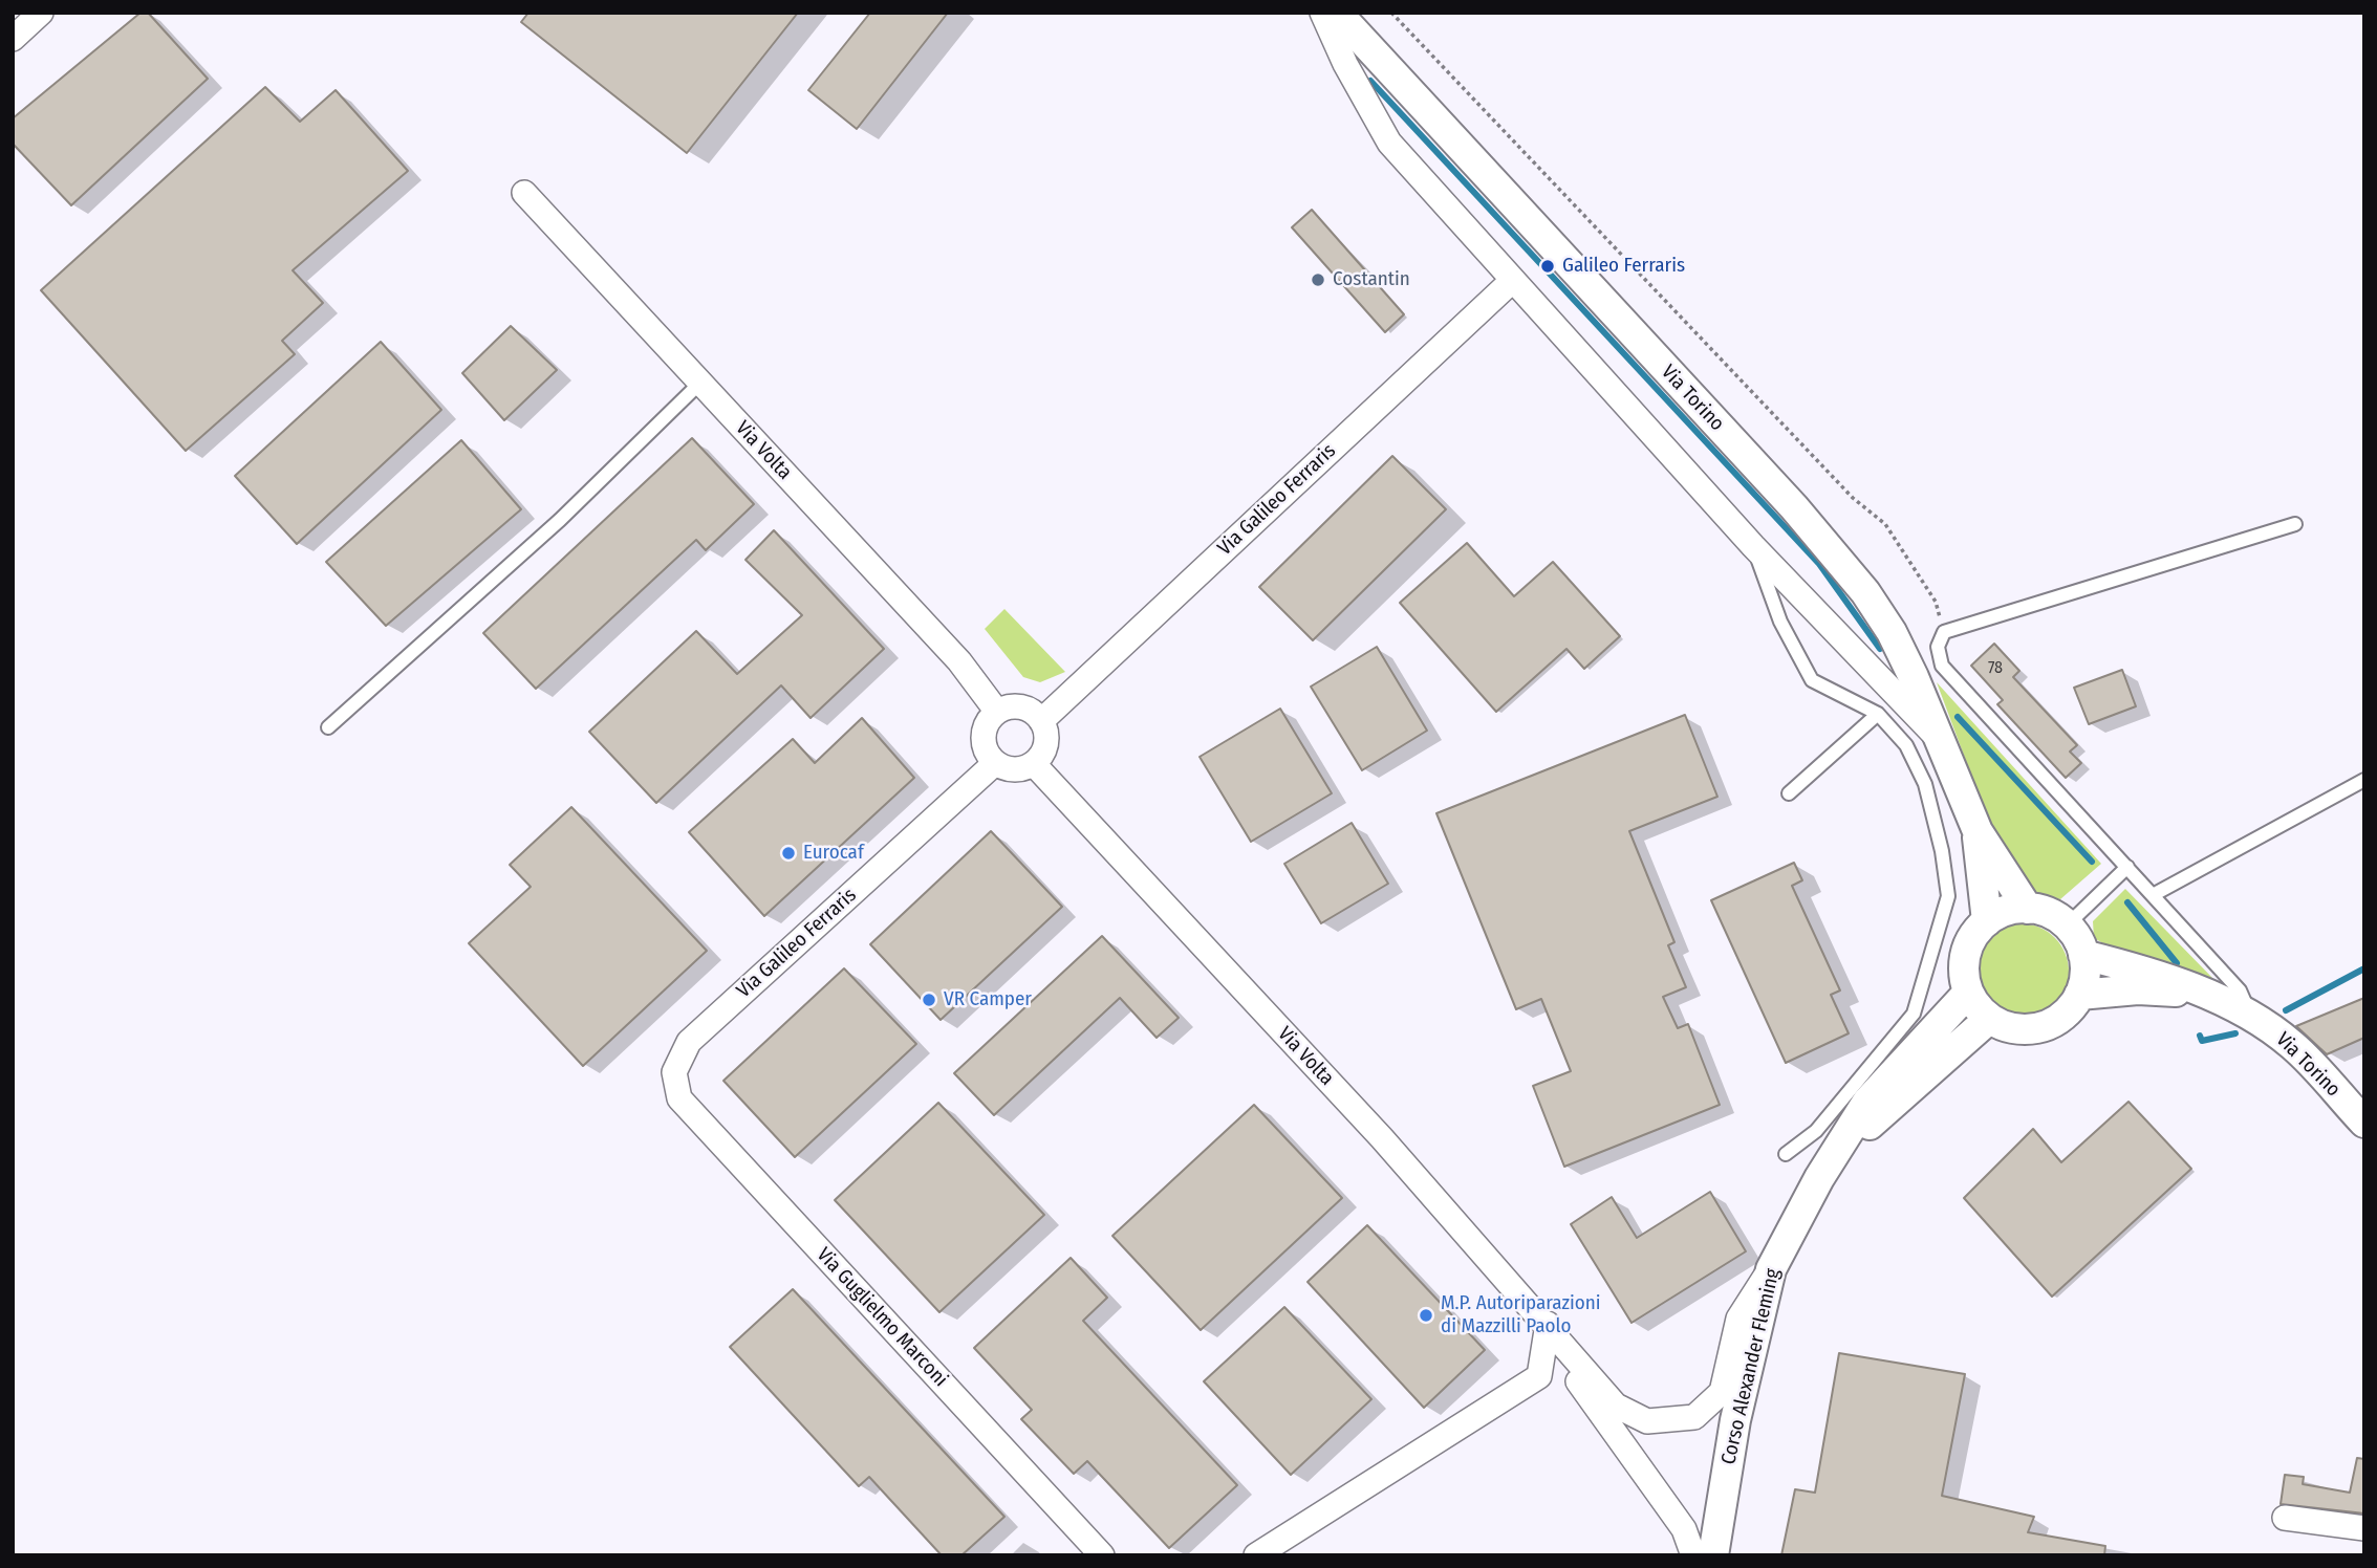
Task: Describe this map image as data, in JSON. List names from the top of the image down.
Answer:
{
  "streets": {
    "street": [
      "Via Torino",
      "Via Volta",
      "Via Galileo Ferraris",
      "Via Guglielmo Marconi",
      "Corso Alexander Fleming"
    ]
  },
  "crossings": [
    ["Via Torino", "Corso Alexander Fleming"],
    ["Via Volta", "Via Galileo Ferraris"],
    ["Via Volta", "Corso Alexander Fleming"],
    ["Via Galileo Ferraris", "Via Guglielmo Marconi"]
  ],
  "places": [
    "Galileo Ferraris",
    "Costantin",
    "Eurocaf",
    "VR Camper",
    "M.P. Autoriparazioni di Mazzilli Paolo"
  ],
  "house_numbers": ["78"]
}
